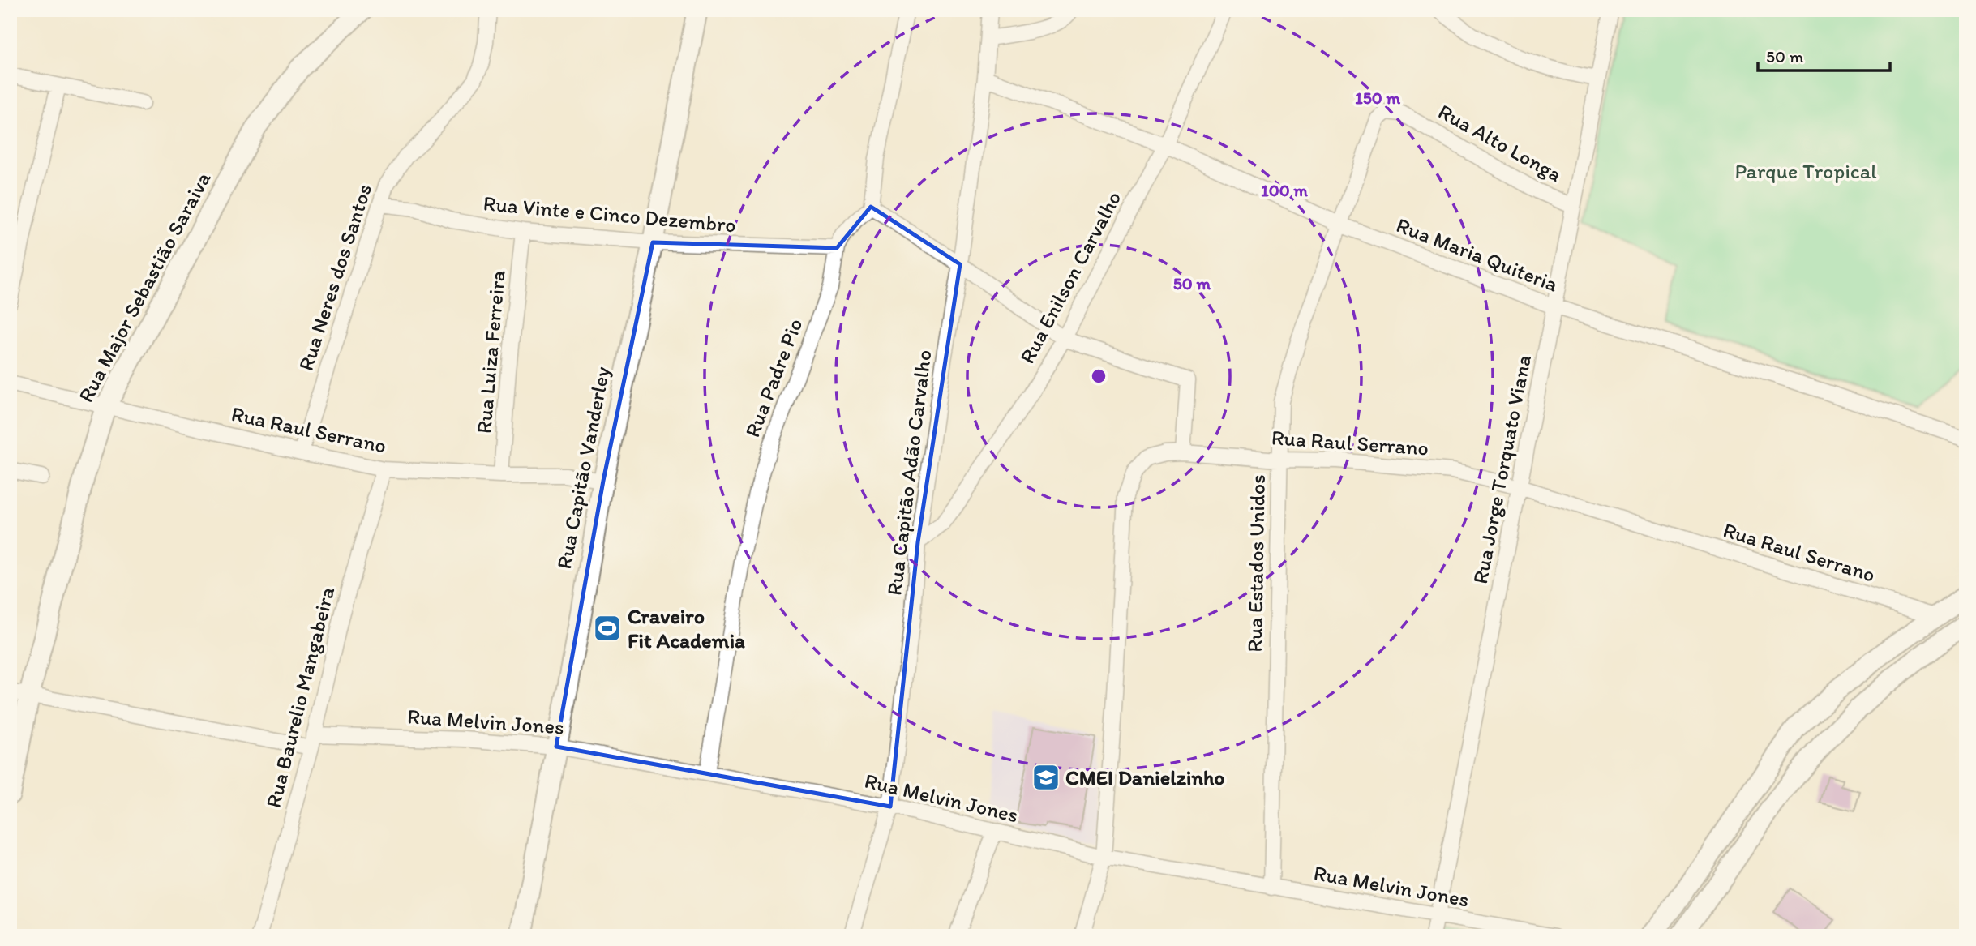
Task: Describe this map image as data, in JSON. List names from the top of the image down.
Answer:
{
  "streets": {
    "street": [
      "Rua Alto Longa",
      "Rua Vinte e Cinco Dezembro",
      "Rua Maria Quiteria",
      "Rua Neres dos Santos",
      "Rua Enilson Carvalho",
      "Rua Major Sebastião Saraiva",
      "Rua Luiza Ferreira",
      "Rua Padre Pio",
      "Rua Raul Serrano",
      "Rua Capitão Vanderley",
      "Rua Jorge Torquato Viana",
      "Rua Capitão Adão Carvalho",
      "Rua Estados Unidos",
      "Rua Baurelio Mangabeira",
      "Rua Melvin Jones"
    ]
  },
  "crossings": [
    ["Rua Alto Longa", "Rua Jorge Torquato Viana"],
    ["Rua Alto Longa", "Rua Estados Unidos"],
    ["Rua Vinte e Cinco Dezembro", "Rua Neres dos Santos"],
    ["Rua Vinte e Cinco Dezembro", "Rua Luiza Ferreira"],
    ["Rua Vinte e Cinco Dezembro", "Rua Padre Pio"],
    ["Rua Vinte e Cinco Dezembro", "Rua Capitão Vanderley"],
    ["Rua Maria Quiteria", "Rua Enilson Carvalho"],
    ["Rua Maria Quiteria", "Rua Jorge Torquato Viana"],
    ["Rua Maria Quiteria", "Rua Capitão Adão Carvalho"],
    ["Rua Maria Quiteria", "Rua Estados Unidos"],
    ["Rua Neres dos Santos", "Rua Raul Serrano"],
    ["Rua Enilson Carvalho", "Rua Capitão Adão Carvalho"],
    ["Rua Major Sebastião Saraiva", "Rua Raul Serrano"],
    ["Rua Major Sebastião Saraiva", "Rua Melvin Jones"],
    ["Rua Luiza Ferreira", "Rua Raul Serrano"],
    ["Rua Padre Pio", "Rua Melvin Jones"],
    ["Rua Raul Serrano", "Rua Capitão Vanderley"],
    ["Rua Raul Serrano", "Rua Jorge Torquato Viana"],
    ["Rua Raul Serrano", "Rua Estados Unidos"],
    ["Rua Raul Serrano", "Rua Baurelio Mangabeira"],
    ["Rua Raul Serrano", "Rua Melvin Jones"],
    ["Rua Capitão Vanderley", "Rua Melvin Jones"],
    ["Rua Jorge Torquato Viana", "Rua Melvin Jones"],
    ["Rua Capitão Adão Carvalho", "Rua Melvin Jones"],
    ["Rua Estados Unidos", "Rua Melvin Jones"],
    ["Rua Baurelio Mangabeira", "Rua Melvin Jones"]
  ],
  "parks": ["Parque Tropical"],
  "places": {
    "sports": ["Craveiro Fit Academia"],
    "school or university": ["CMEI Danielzinho"]
  },
  "scale_bar": "50 m",
  "rings": ["150 m", "100 m", "50 m"]
}
